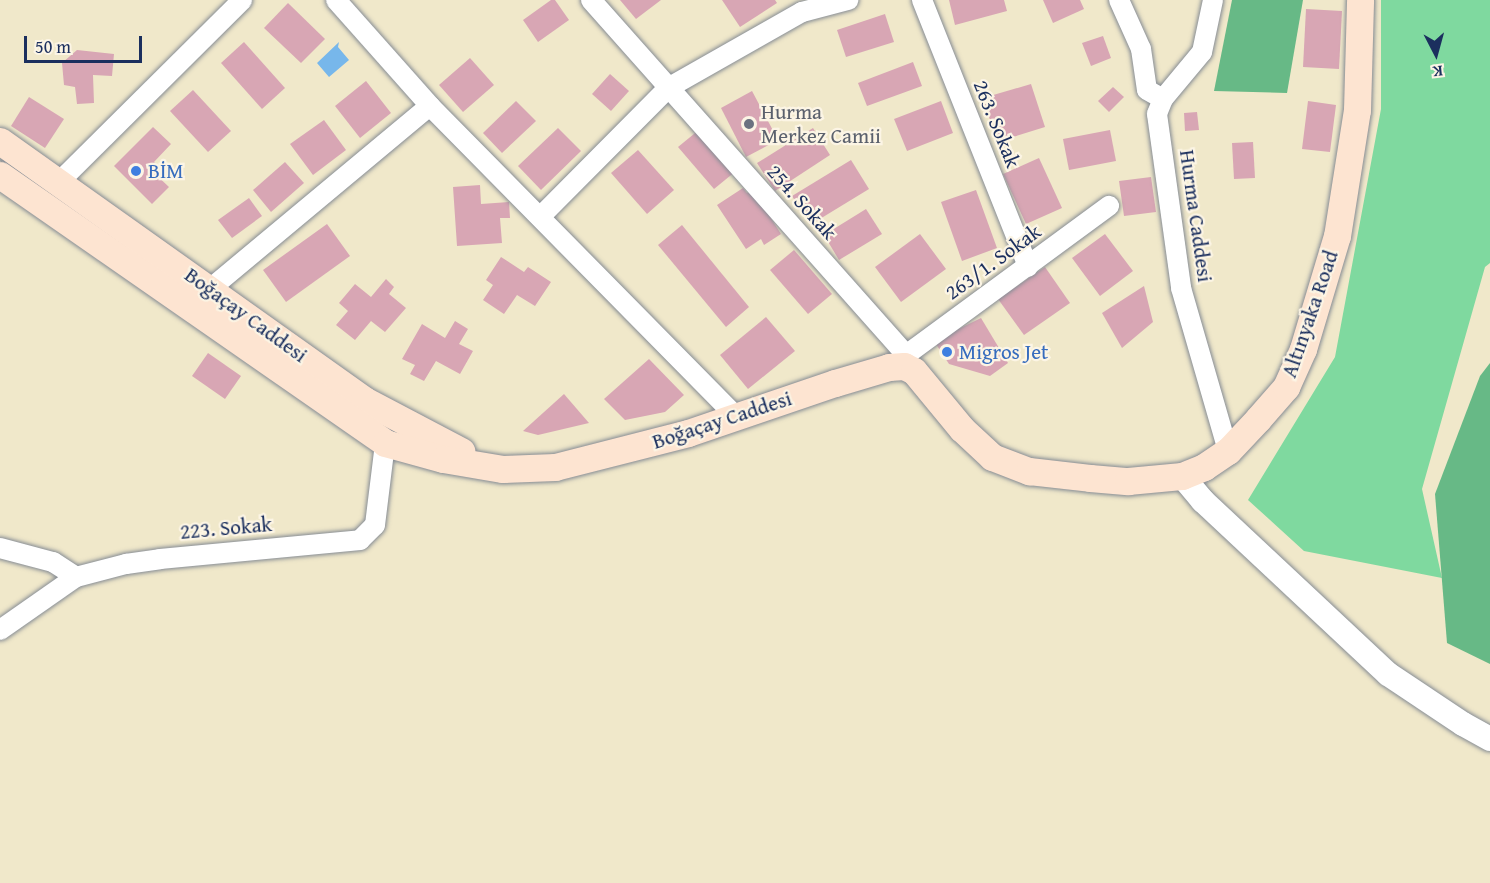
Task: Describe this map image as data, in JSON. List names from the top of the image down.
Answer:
{
  "streets": {
    "main road": ["Altınyaka Road", "Boğaçay Caddesi"],
    "street": [
      "263. Sokak",
      "254. Sokak",
      "Hurma Caddesi",
      "263/1. Sokak",
      "223. Sokak"
    ]
  },
  "crossings": [
    ["263. Sokak", "263/1. Sokak"],
    ["254. Sokak", "263/1. Sokak"],
    ["254. Sokak", "Altınyaka Road"],
    ["254. Sokak", "Boğaçay Caddesi"],
    ["Hurma Caddesi", "Altınyaka Road"],
    ["263/1. Sokak", "Altınyaka Road"],
    ["263/1. Sokak", "Boğaçay Caddesi"],
    ["Altınyaka Road", "Boğaçay Caddesi"],
    ["Boğaçay Caddesi", "223. Sokak"]
  ],
  "places": ["Hurma Merkez Camii", "BİM", "Migros Jet"],
  "scale_bar": "50 m",
  "north": "bottom"
}
